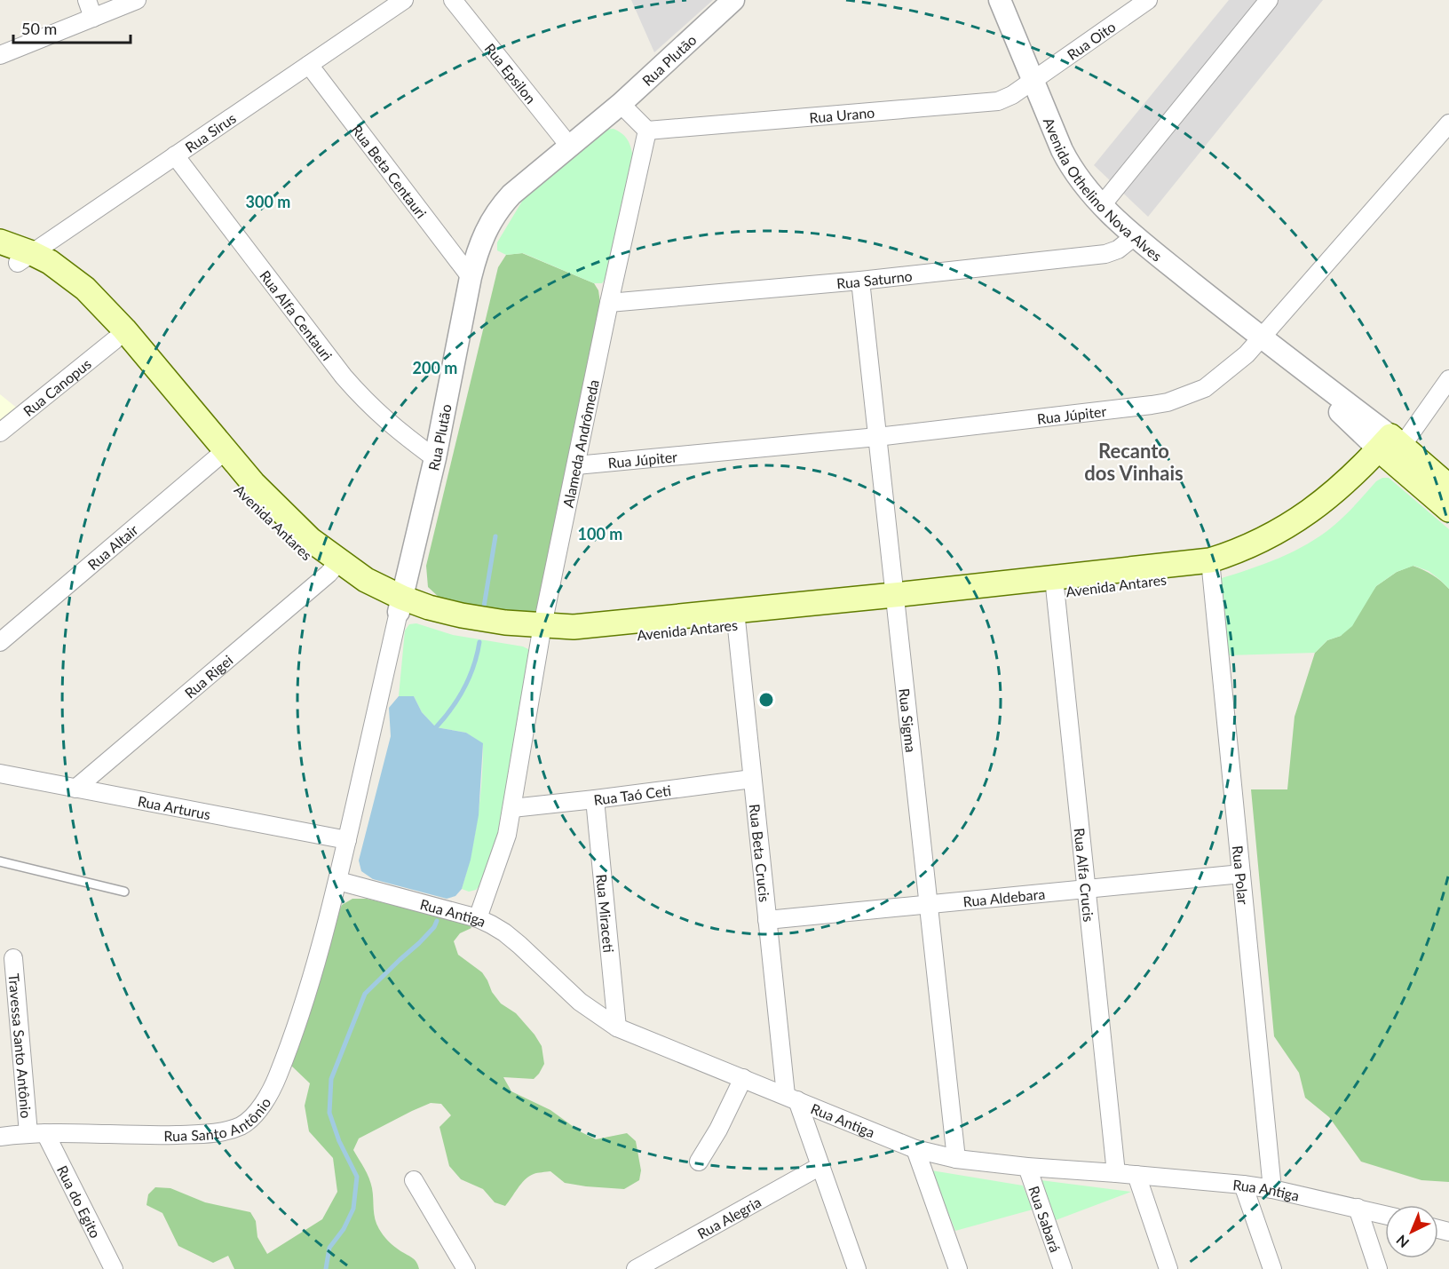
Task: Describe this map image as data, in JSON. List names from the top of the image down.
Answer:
{
  "streets": {
    "main road": ["Avenida Antares"],
    "street": [
      "Rua Oito",
      "Rua Plutão",
      "Rua Epsilon",
      "Rua Urano",
      "Rua Sirus",
      "Rua Beta Centauri",
      "Avenida Othelino Nova Alves",
      "Rua Saturno",
      "Rua Alfa Centauri",
      "Rua Canopus",
      "Rua Júpiter",
      "Alameda Andrômeda",
      "Rua Altair",
      "Rua Rigei",
      "Rua Sigma",
      "Rua Taó Ceti",
      "Rua Arturus",
      "Rua Beta Crucis",
      "Rua Polar",
      "Rua Alfa Crucis",
      "Rua Aldebara",
      "Rua Antiga",
      "Rua Miraceti",
      "Travessa Santo Antônio",
      "Rua Santo Antônio",
      "Rua do Egito",
      "Rua Alegria",
      "Rua Sabará"
    ]
  },
  "crossings": [
    ["Rua Oito", "Rua Urano"],
    ["Rua Oito", "Avenida Othelino Nova Alves"],
    ["Rua Plutão", "Rua Epsilon"],
    ["Rua Plutão", "Rua Beta Centauri"],
    ["Rua Plutão", "Rua Alfa Centauri"],
    ["Rua Plutão", "Avenida Antares"],
    ["Rua Plutão", "Rua Arturus"],
    ["Rua Plutão", "Rua Antiga"],
    ["Rua Plutão", "Rua Santo Antônio"],
    ["Rua Urano", "Avenida Othelino Nova Alves"],
    ["Rua Urano", "Alameda Andrômeda"],
    ["Rua Sirus", "Rua Beta Centauri"],
    ["Rua Sirus", "Rua Alfa Centauri"],
    ["Rua Sirus", "Avenida Antares"],
    ["Avenida Othelino Nova Alves", "Rua Saturno"],
    ["Avenida Othelino Nova Alves", "Rua Júpiter"],
    ["Avenida Othelino Nova Alves", "Avenida Antares"],
    ["Rua Saturno", "Alameda Andrômeda"],
    ["Rua Saturno", "Rua Sigma"],
    ["Rua Canopus", "Avenida Antares"],
    ["Rua Júpiter", "Alameda Andrômeda"],
    ["Rua Júpiter", "Rua Sigma"],
    ["Alameda Andrômeda", "Avenida Antares"],
    ["Alameda Andrômeda", "Rua Taó Ceti"],
    ["Alameda Andrômeda", "Rua Antiga"],
    ["Avenida Antares", "Rua Altair"],
    ["Avenida Antares", "Rua Rigei"],
    ["Avenida Antares", "Rua Sigma"],
    ["Avenida Antares", "Rua Beta Crucis"],
    ["Avenida Antares", "Rua Polar"],
    ["Avenida Antares", "Rua Alfa Crucis"],
    ["Rua Rigei", "Rua Arturus"],
    ["Rua Sigma", "Rua Aldebara"],
    ["Rua Sigma", "Rua Antiga"],
    ["Rua Taó Ceti", "Rua Beta Crucis"],
    ["Rua Taó Ceti", "Rua Miraceti"],
    ["Rua Beta Crucis", "Rua Aldebara"],
    ["Rua Beta Crucis", "Rua Antiga"],
    ["Rua Beta Crucis", "Rua Alegria"],
    ["Rua Polar", "Rua Aldebara"],
    ["Rua Polar", "Rua Antiga"],
    ["Rua Alfa Crucis", "Rua Aldebara"],
    ["Rua Alfa Crucis", "Rua Antiga"],
    ["Rua Antiga", "Rua Miraceti"],
    ["Rua Antiga", "Rua Santo Antônio"],
    ["Rua Antiga", "Rua Sabará"],
    ["Travessa Santo Antônio", "Rua Santo Antônio"],
    ["Travessa Santo Antônio", "Rua do Egito"],
    ["Rua Santo Antônio", "Rua do Egito"]
  ],
  "districts": ["Recanto dos Vinhais"],
  "scale_bar": "50 m",
  "north": "bottom left",
  "rings": ["300 m", "200 m", "100 m"]
}
